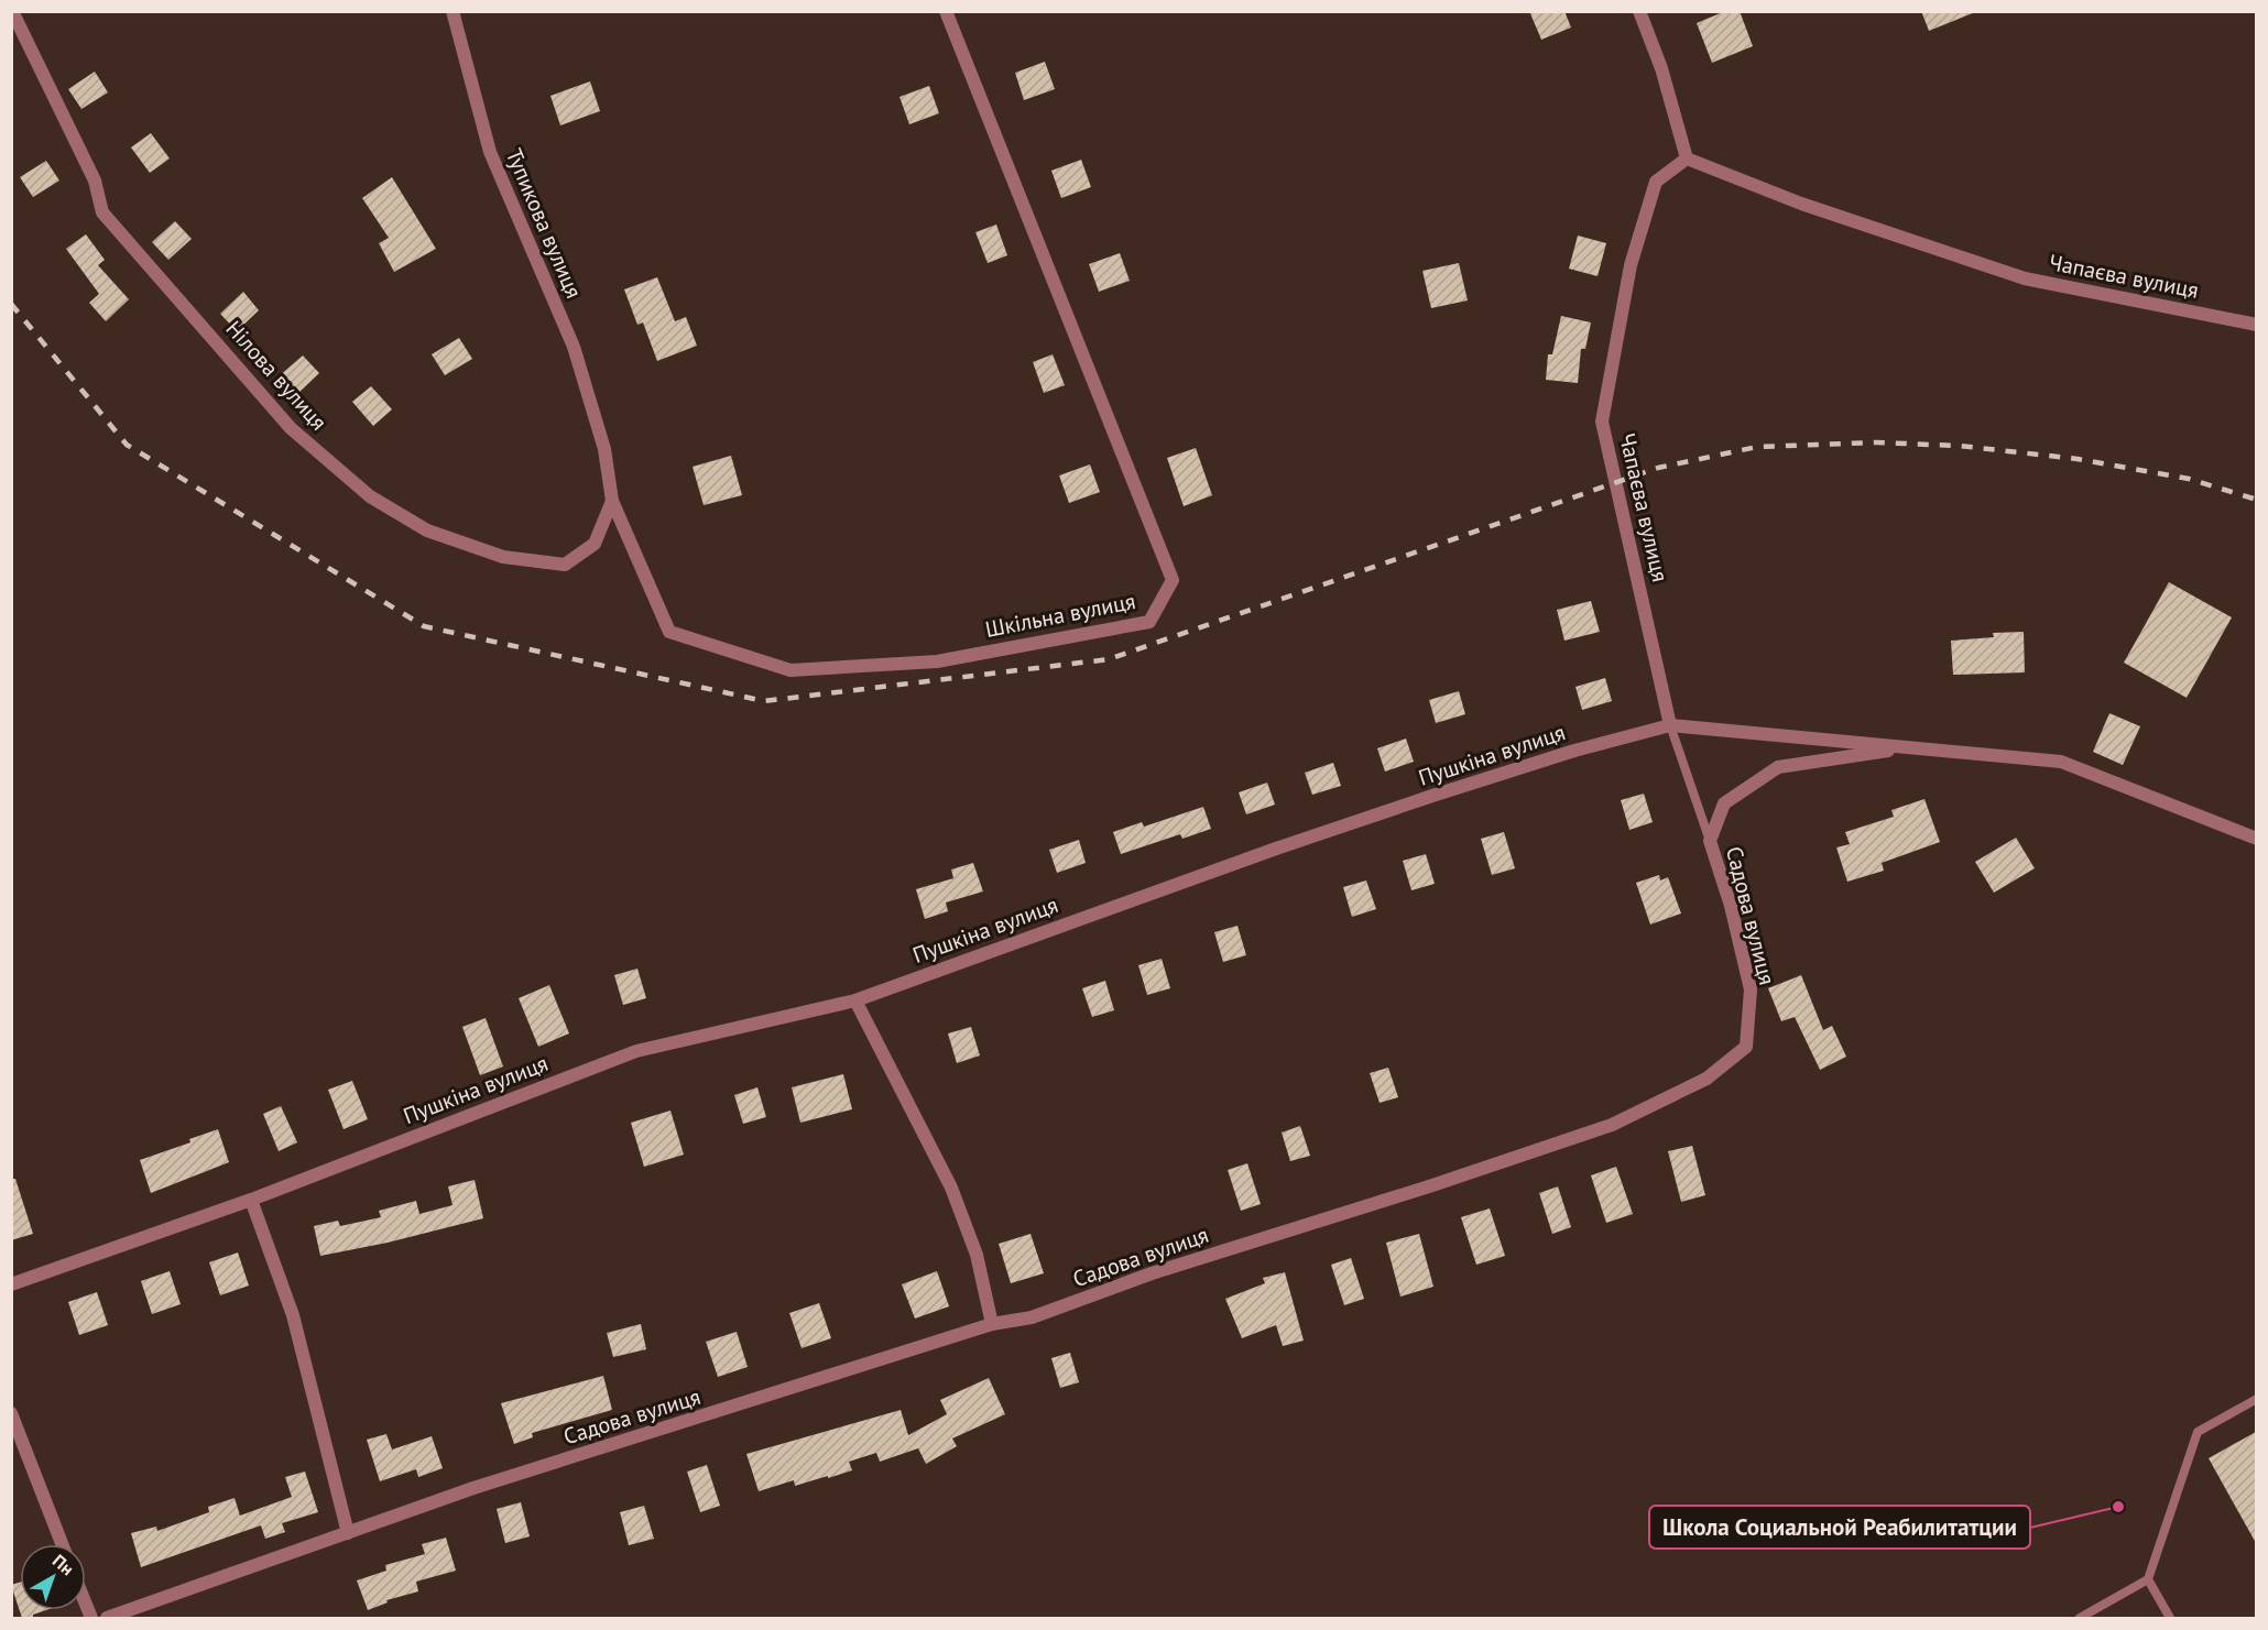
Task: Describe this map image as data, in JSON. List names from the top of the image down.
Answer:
{
  "streets": {
    "street": [
      "Тупикова вулиця",
      "Чапаєва вулиця",
      "Нілова вулиця",
      "Шкільна вулиця",
      "Пушкіна вулиця",
      "Садова вулиця"
    ]
  },
  "crossings": [
    ["Тупикова вулиця", "Нілова вулиця"],
    ["Тупикова вулиця", "Шкільна вулиця"],
    ["Чапаєва вулиця", "Пушкіна вулиця"],
    ["Нілова вулиця", "Шкільна вулиця"],
    ["Пушкіна вулиця", "Садова вулиця"]
  ],
  "places": ["Школа Социальной Реабилитатции"],
  "north": "top right"
}
